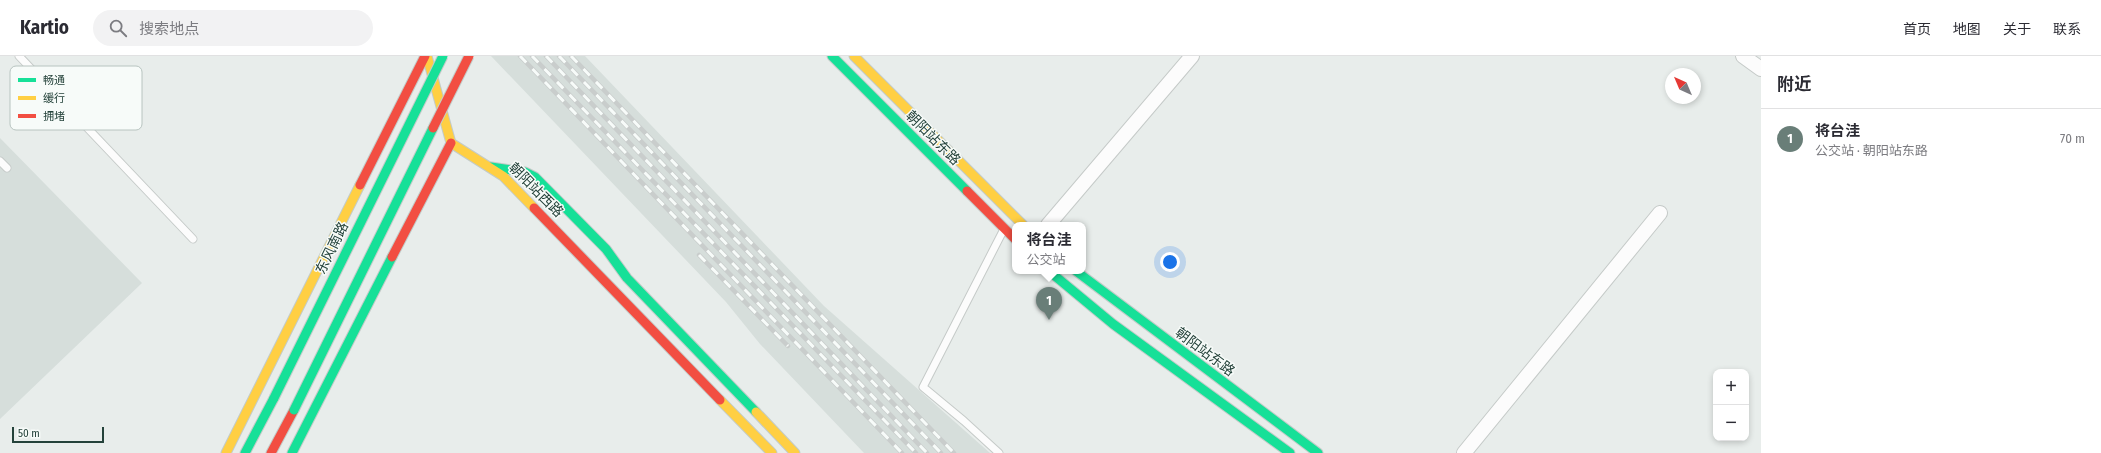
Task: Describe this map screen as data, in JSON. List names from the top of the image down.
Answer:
{
  "streets": {
    "main road": ["朝阳站东路", "朝阳站西路", "东风南路"]
  },
  "legend": ["畅通", "缓行", "拥堵"],
  "scale_bar": "50 m",
  "north": "top left",
  "page": {
    "header": "Kartio",
    "search": "搜索地点",
    "nav": [
      "首页",
      "地图",
      "关于",
      "联系"
    ],
    "heading": "附近",
    "list": [
      {
        "mark": "1",
        "name": "将台洼",
        "note": "公交站 · 朝阳站东路",
        "value": "70 m"
      }
    ],
    "popup": ["将台洼", "公交站"],
    "pins": "1",
    "map_buttons": ["+", "−"],
    "scale": "50 m"
  }
}
